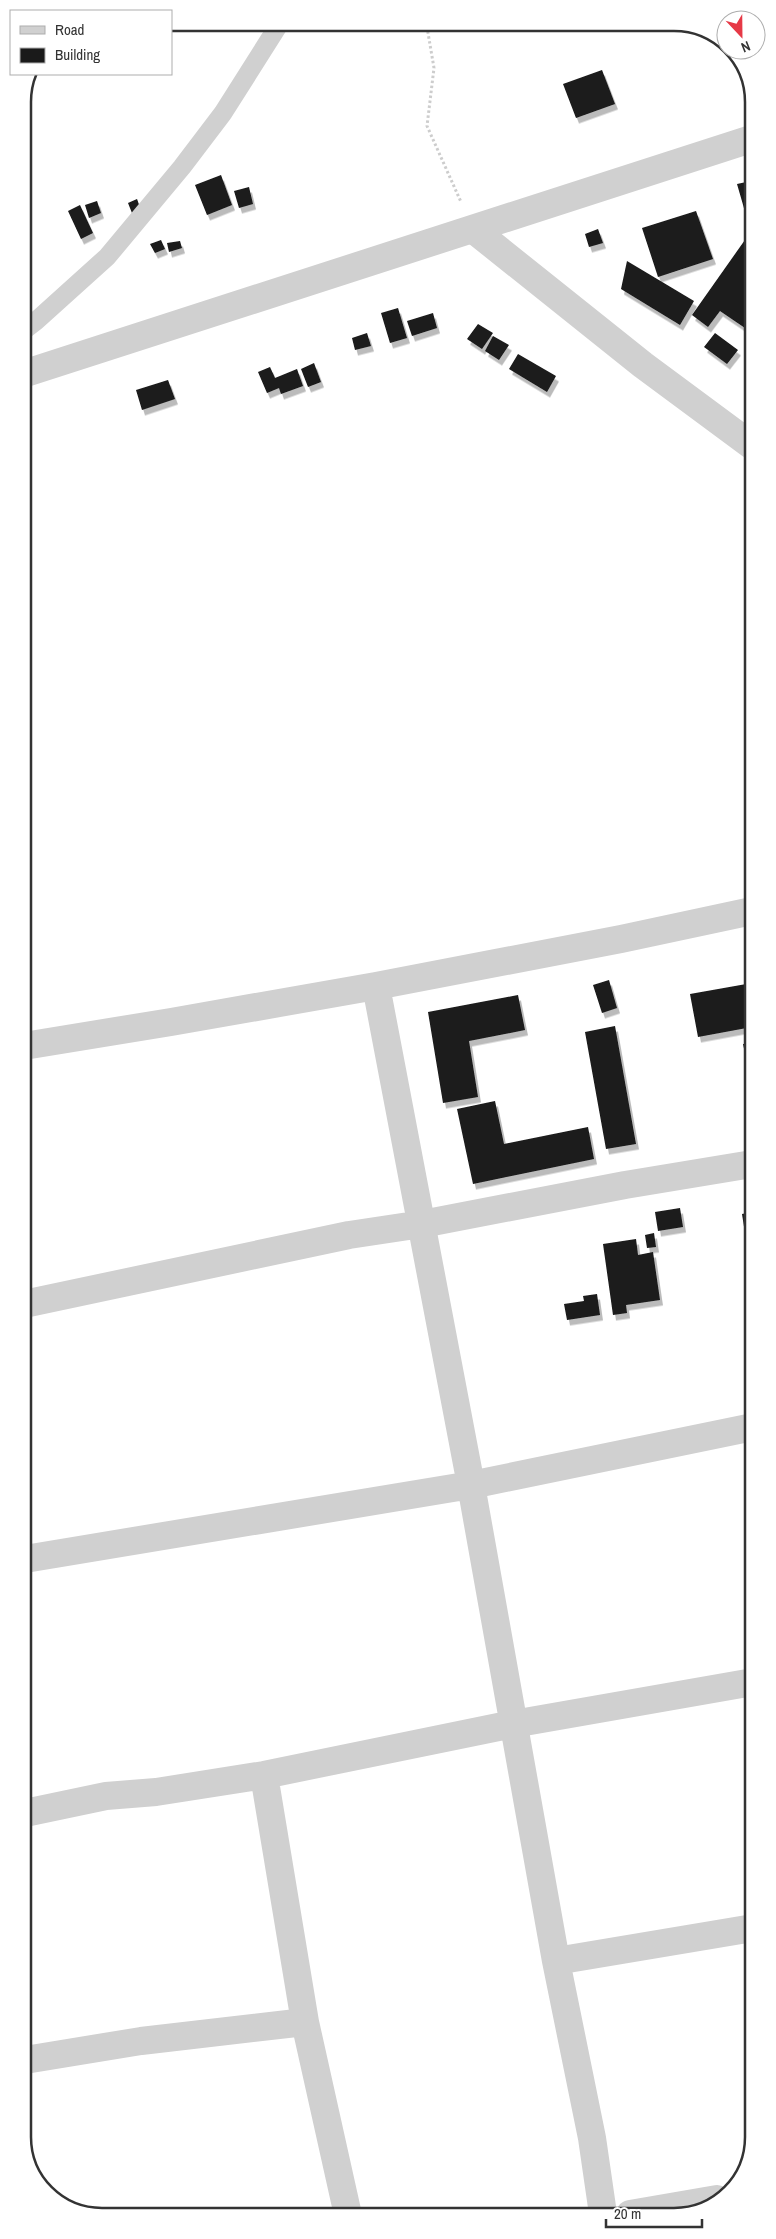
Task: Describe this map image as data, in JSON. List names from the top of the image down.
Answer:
{
  "legend": ["Road", "Building"],
  "scale_bar": "20 m",
  "north": "bottom"
}
